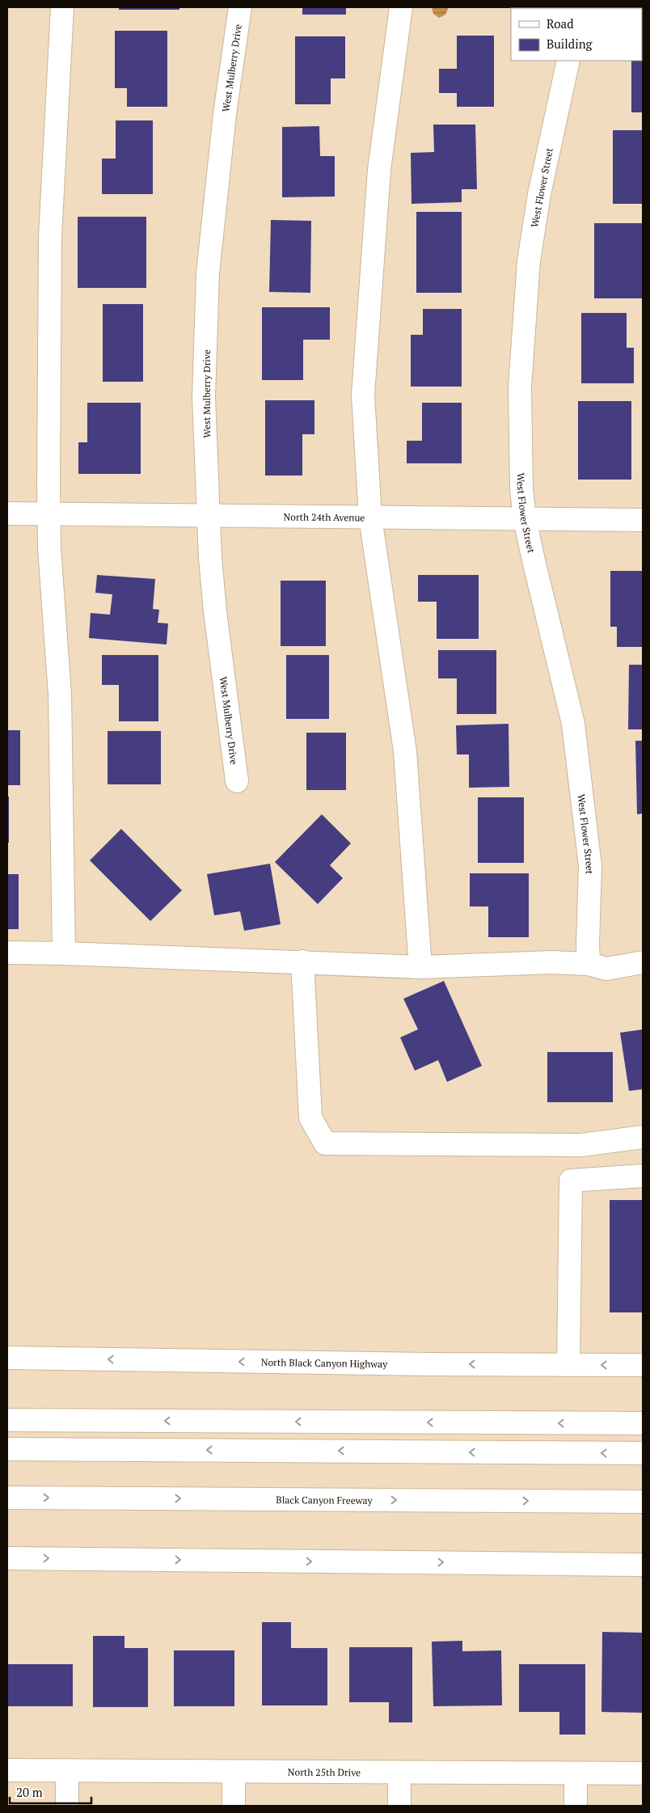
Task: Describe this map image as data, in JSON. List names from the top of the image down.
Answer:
{
  "streets": {
    "main road": [
      "West Mulberry Drive",
      "West Flower Street",
      "North 24th Avenue",
      "North Black Canyon Highway",
      "Black Canyon Freeway",
      "North 25th Drive"
    ]
  },
  "crossings": [
    ["West Mulberry Drive", "North 24th Avenue"],
    ["West Flower Street", "North 24th Avenue"]
  ],
  "legend": ["Road", "Building"],
  "scale_bar": "20 m"
}
